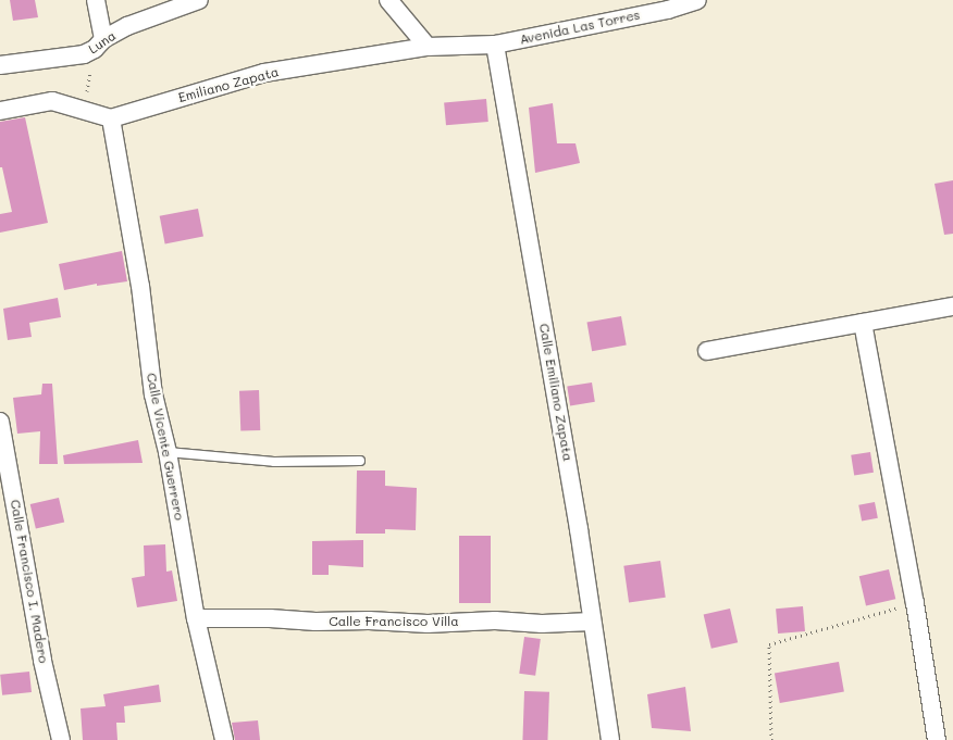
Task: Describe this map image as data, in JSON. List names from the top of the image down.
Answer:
{
  "streets": {
    "street": [
      "Avenida Las Torres",
      "Luna",
      "Emiliano Zapata",
      "Calle Emiliano Zapata",
      "Calle Vicente Guerrero",
      "Calle Francisco I. Madero",
      "Calle Francisco Villa"
    ]
  },
  "crossings": [
    ["Avenida Las Torres", "Emiliano Zapata"],
    ["Avenida Las Torres", "Calle Emiliano Zapata"],
    ["Emiliano Zapata", "Calle Emiliano Zapata"],
    ["Emiliano Zapata", "Calle Vicente Guerrero"],
    ["Calle Emiliano Zapata", "Calle Francisco Villa"],
    ["Calle Vicente Guerrero", "Calle Francisco Villa"]
  ]
}
